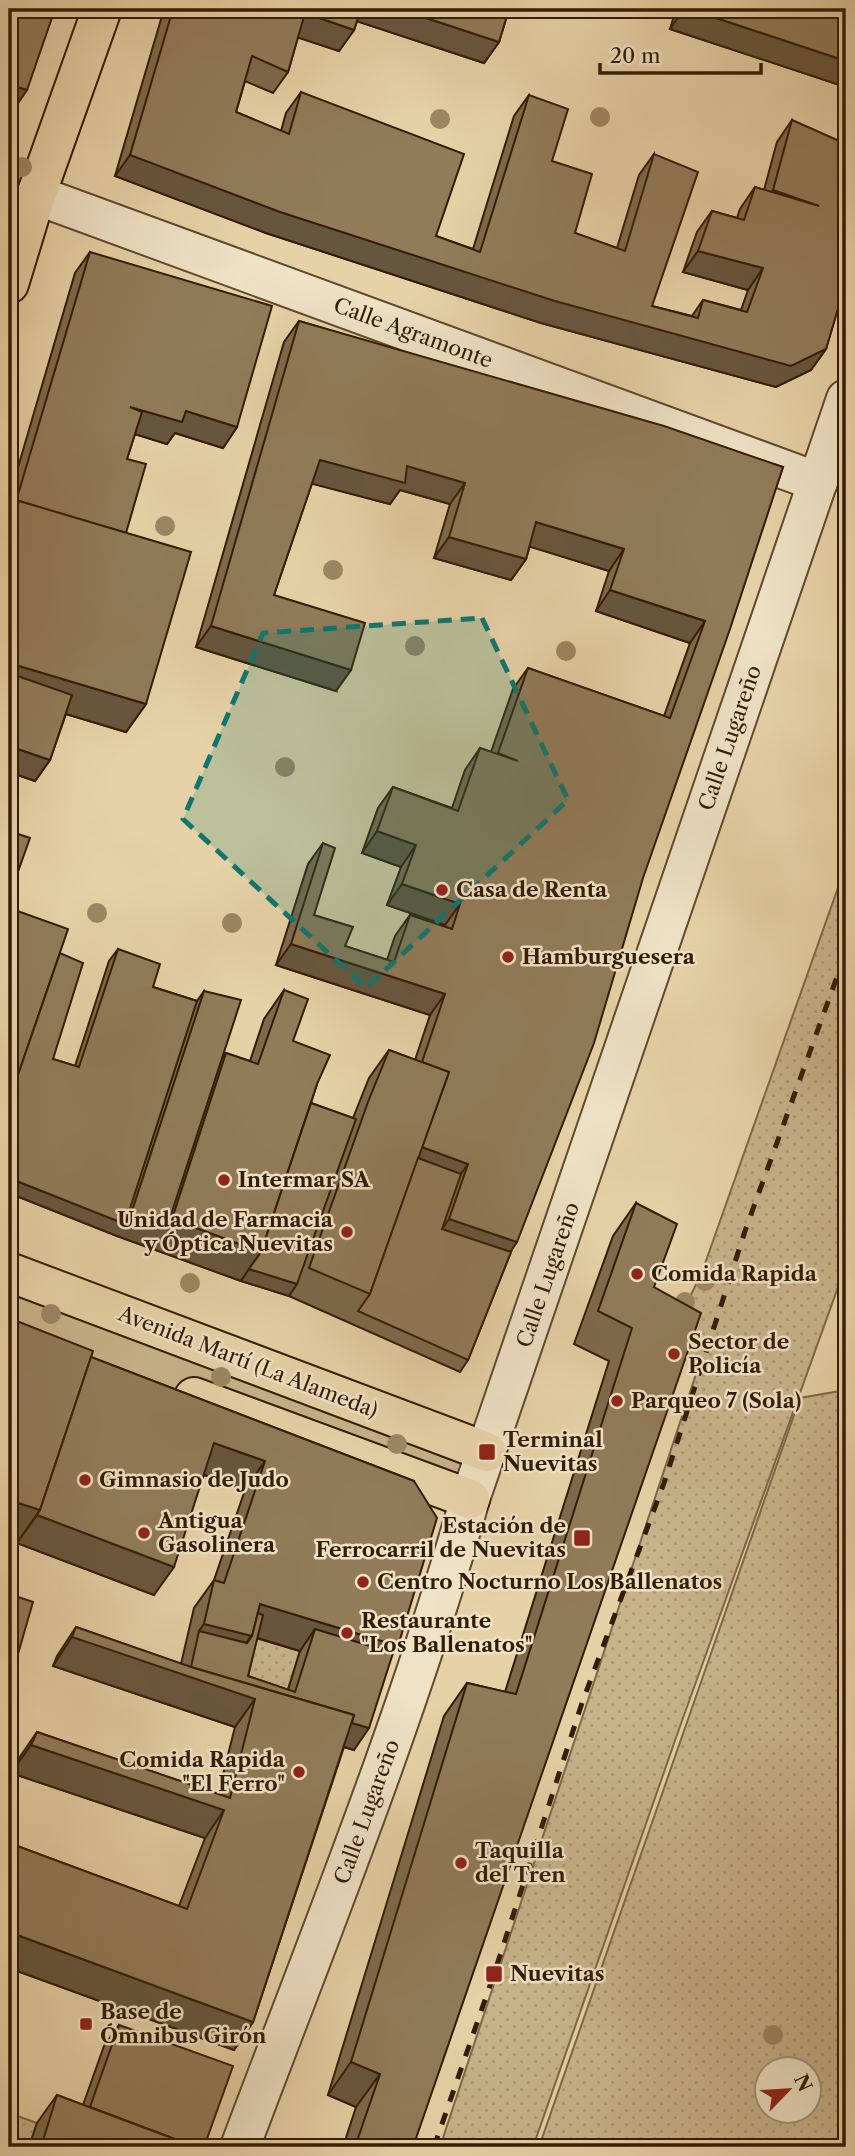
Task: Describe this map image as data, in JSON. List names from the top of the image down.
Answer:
{
  "streets": {
    "main road": ["Avenida Martí (La Alameda)"],
    "street": ["Calle Agramonte", "Calle Lugareño"]
  },
  "crossings": [
    ["Calle Agramonte", "Calle Lugareño"],
    ["Calle Lugareño", "Avenida Martí (La Alameda)"]
  ],
  "places": {
    "other": [
      "Casa de Renta",
      "Hamburguesera",
      "Intermar SA",
      "Unidad de Farmacia y Óptica Nuevitas",
      "Comida Rapida",
      "Sector de Policía",
      "Parqueo 7 (Sola)",
      "Gimnasio de Judo",
      "Antigua Gasolinera",
      "Centro Nocturno Los Ballenatos",
      "Restaurante \"Los Ballenatos\"",
      "Comida Rapida \"El Ferro\"",
      "Taquilla del Tren"
    ],
    "transit": [
      "Terminal Nuevitas",
      "Estación de Ferrocarril de Nuevitas",
      "Nuevitas",
      "Base de Ómnibus Girón"
    ]
  },
  "scale_bar": "20 m",
  "north": "top right"
}
